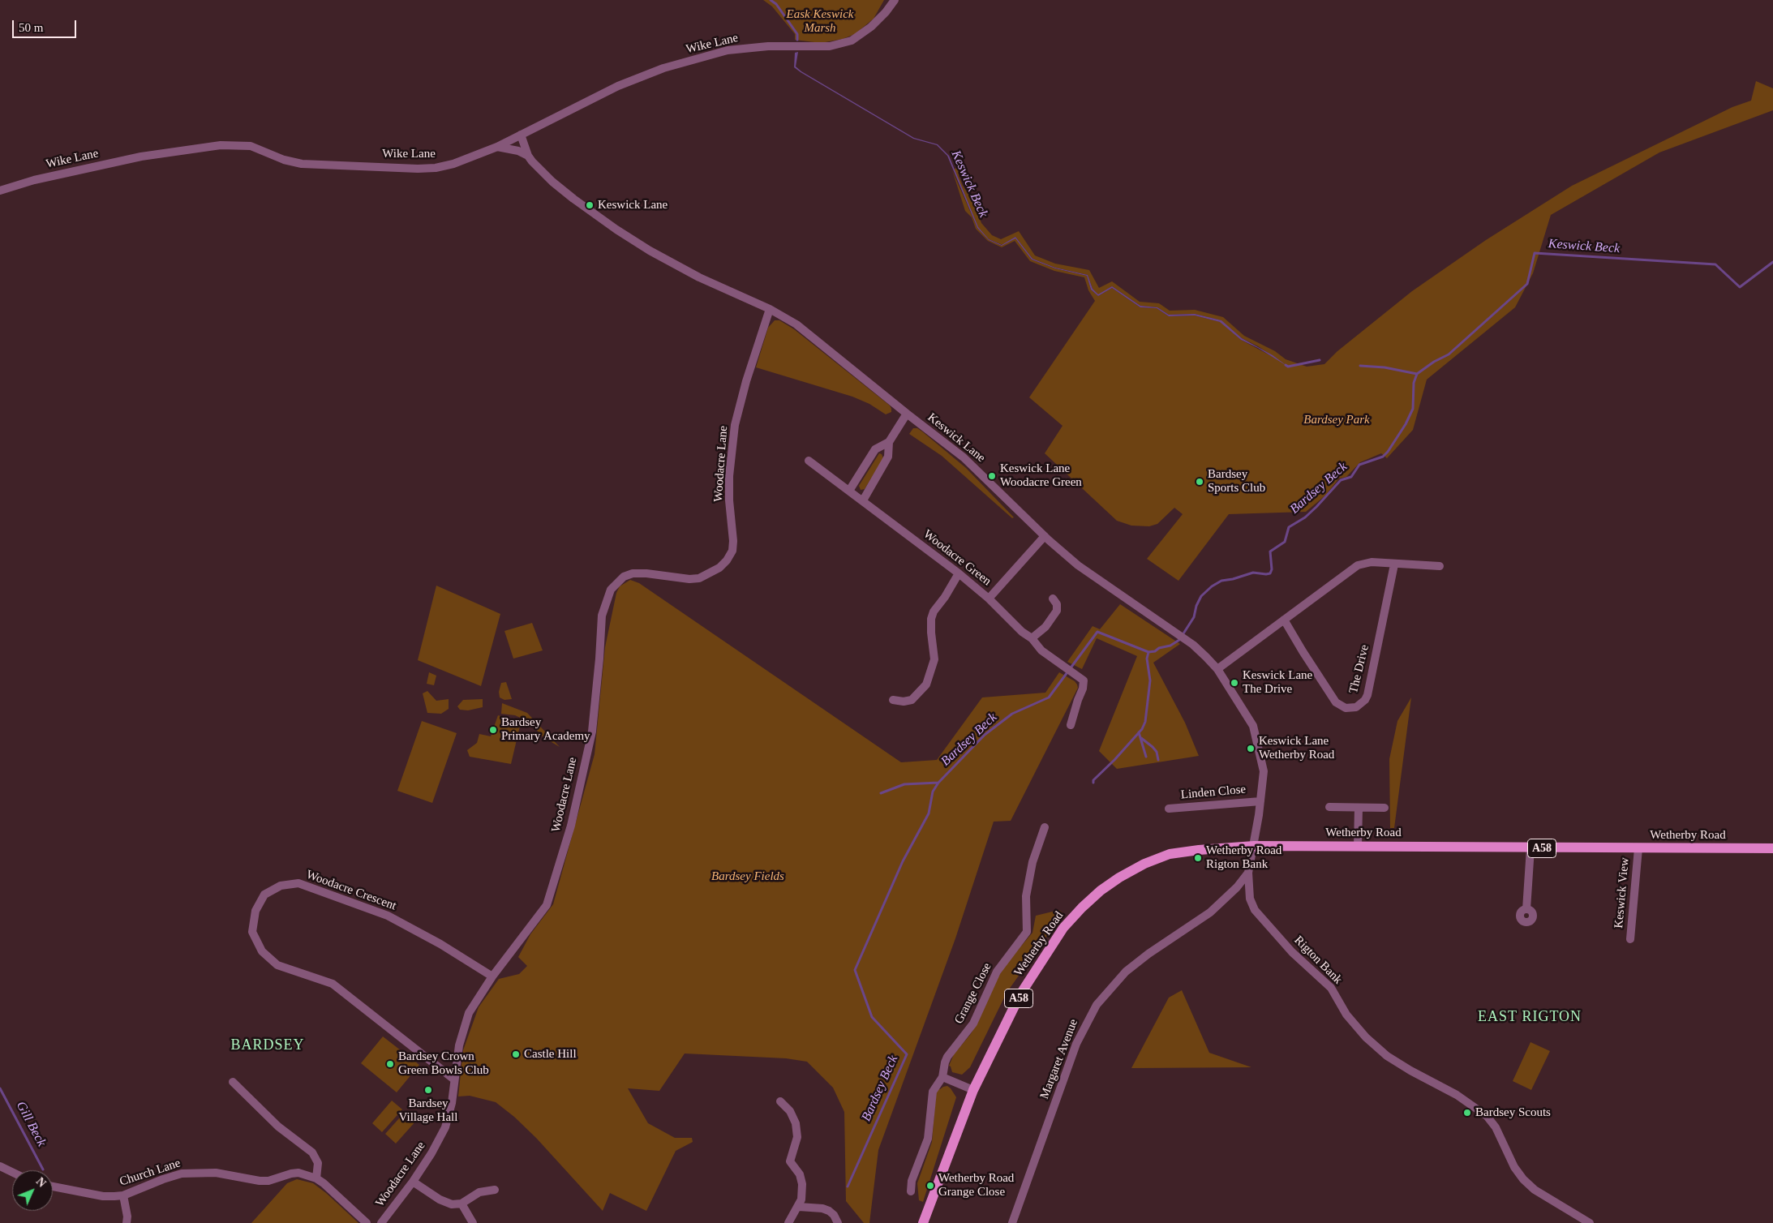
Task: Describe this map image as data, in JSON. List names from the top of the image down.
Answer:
{
  "streets": {
    "main road": ["Wetherby Road", "A58"],
    "street": [
      "Wike Lane",
      "Keswick Lane",
      "Woodacre Lane",
      "Woodacre Green",
      "The Drive",
      "Linden Close",
      "Woodacre Crescent",
      "Keswick View",
      "Rigton Bank",
      "Grange Close",
      "Margaret Avenue",
      "Church Lane"
    ]
  },
  "crossings": [
    ["Wike Lane", "Keswick Lane"],
    ["Keswick Lane", "Woodacre Lane"],
    ["Keswick Lane", "Woodacre Green"],
    ["Keswick Lane", "Linden Close"],
    ["Keswick Lane", "Wetherby Road"],
    ["Keswick Lane", "Rigton Bank"],
    ["Woodacre Lane", "Woodacre Crescent"],
    ["Wetherby Road", "Keswick View"],
    ["Wetherby Road", "Rigton Bank"],
    ["Rigton Bank", "Margaret Avenue"]
  ],
  "districts": ["EAST RIGTON", "BARDSEY"],
  "water": ["Keswick Beck", "Bardsey Beck", "Gill Beck"],
  "parks": ["Eask Keswick Marsh", "Bardsey Park", "Bardsey Fields"],
  "places": [
    "Keswick Lane",
    "Keswick Lane Woodacre Green",
    "Bardsey Sports Club",
    "Keswick Lane The Drive",
    "Bardsey Primary Academy",
    "Keswick Lane Wetherby Road",
    "Wetherby Road Rigton Bank",
    "Castle Hill",
    "Bardsey Crown Green Bowls Club",
    "Bardsey Village Hall",
    "Bardsey Scouts",
    "Wetherby Road Grange Close"
  ],
  "scale_bar": "50 m",
  "north": "top right"
}
